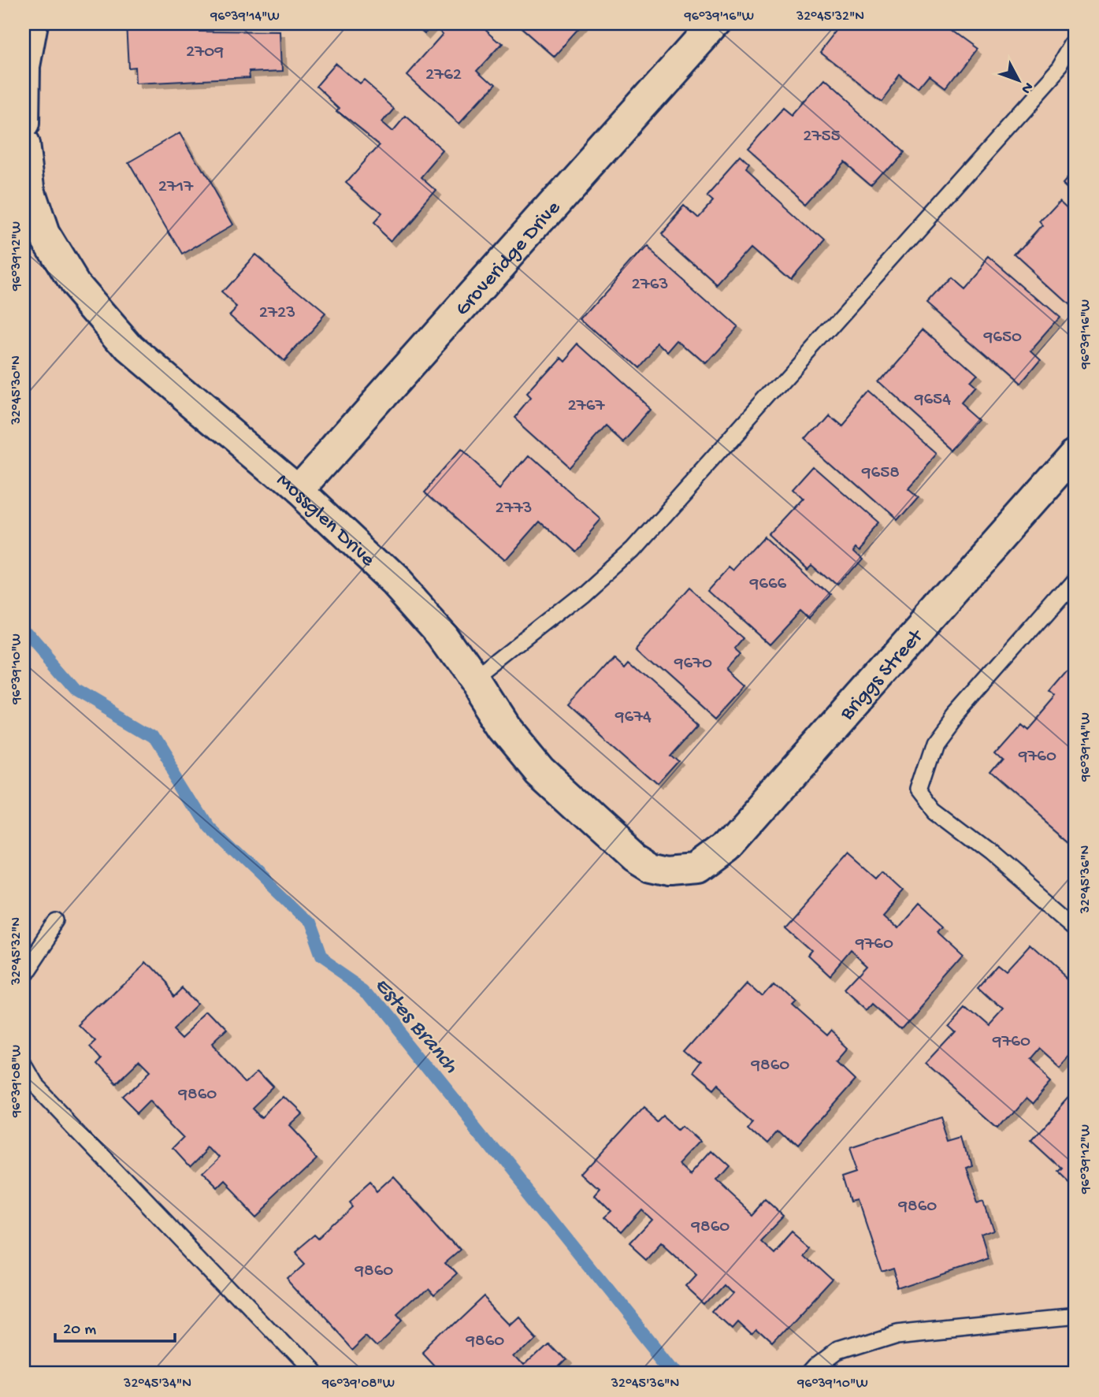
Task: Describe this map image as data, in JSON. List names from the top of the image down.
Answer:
{
  "streets": {
    "street": ["Groveridge Drive", "Mossglen Drive", "Briggs Street"]
  },
  "crossings": [
    ["Groveridge Drive", "Mossglen Drive"],
    ["Mossglen Drive", "Briggs Street"]
  ],
  "water": ["Estes Branch"],
  "house_numbers": [
    "2709",
    "2762",
    "2755",
    "2717",
    "2763",
    "2723",
    "9650",
    "9654",
    "2767",
    "9658",
    "2773",
    "9666",
    "9670",
    "9674",
    "9760",
    "9760",
    "9760",
    "9860",
    "9860",
    "9860",
    "9860",
    "9860",
    "9860"
  ],
  "scale_bar": "20 m",
  "north": "bottom right",
  "coordinates": [
    "96°39'14\"W",
    "96°39'16\"W",
    "32°45'32\"N",
    "96°39'12\"W",
    "32°45'30\"N",
    "96°39'10\"W",
    "32°45'36\"N",
    "96°39'08\"W",
    "32°45'34\"N"
  ]
}
